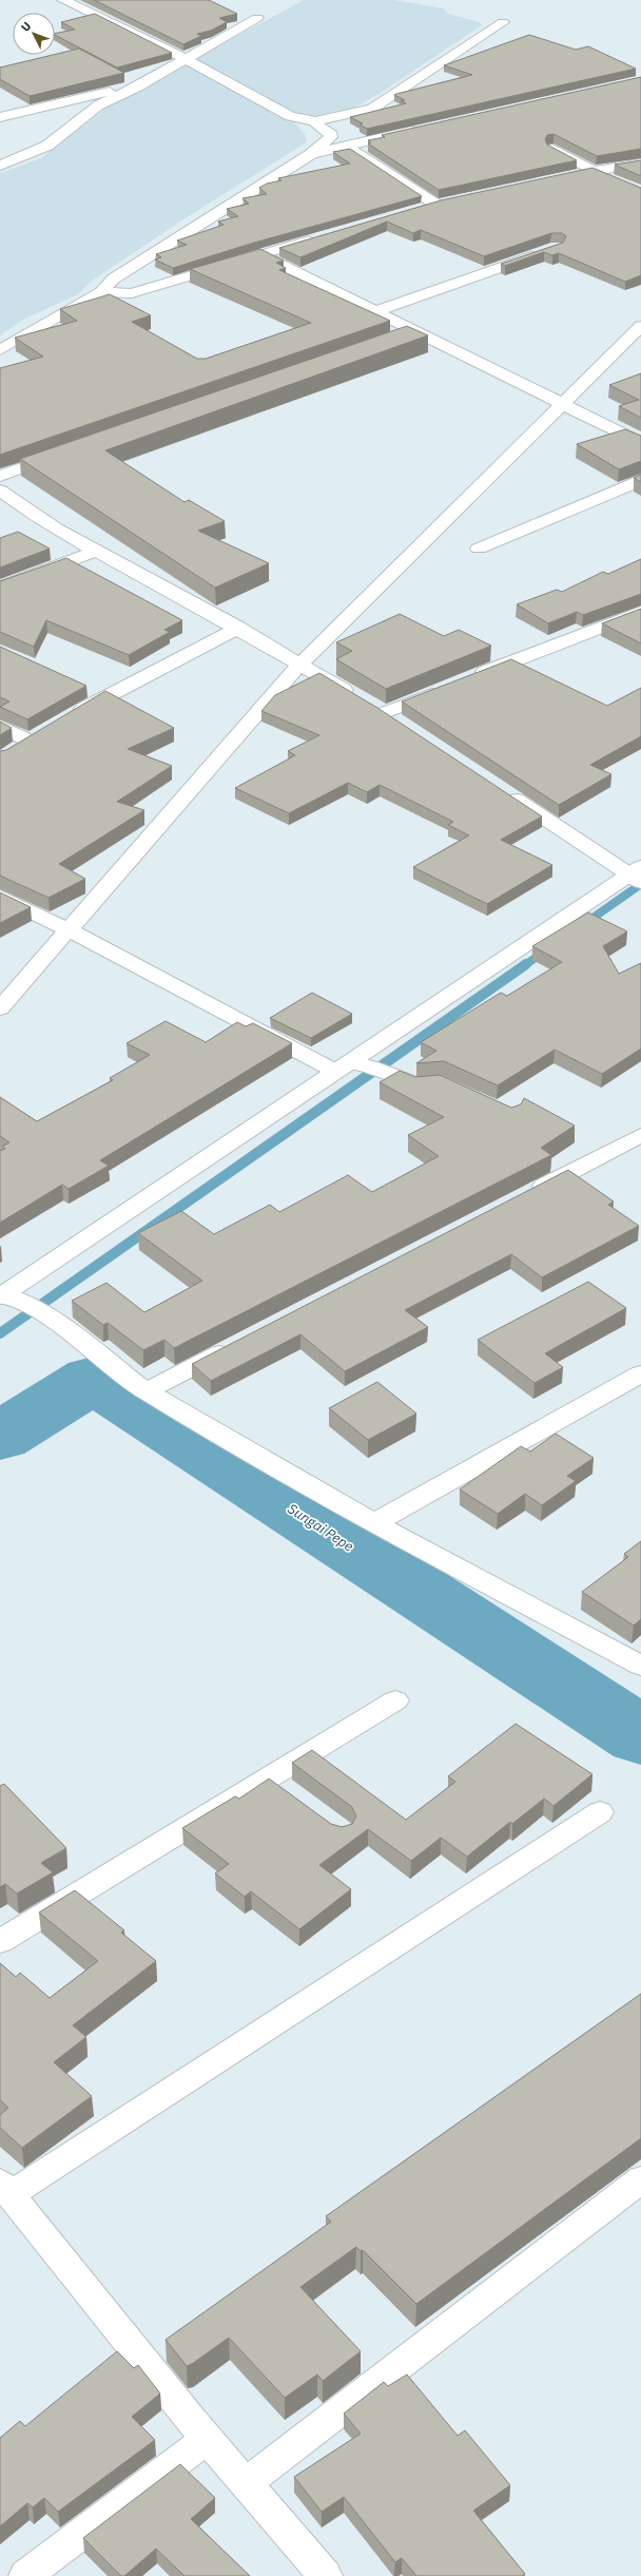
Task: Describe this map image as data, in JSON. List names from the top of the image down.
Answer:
{
  "water": ["Sungai Pepe"],
  "north": "top left"
}
